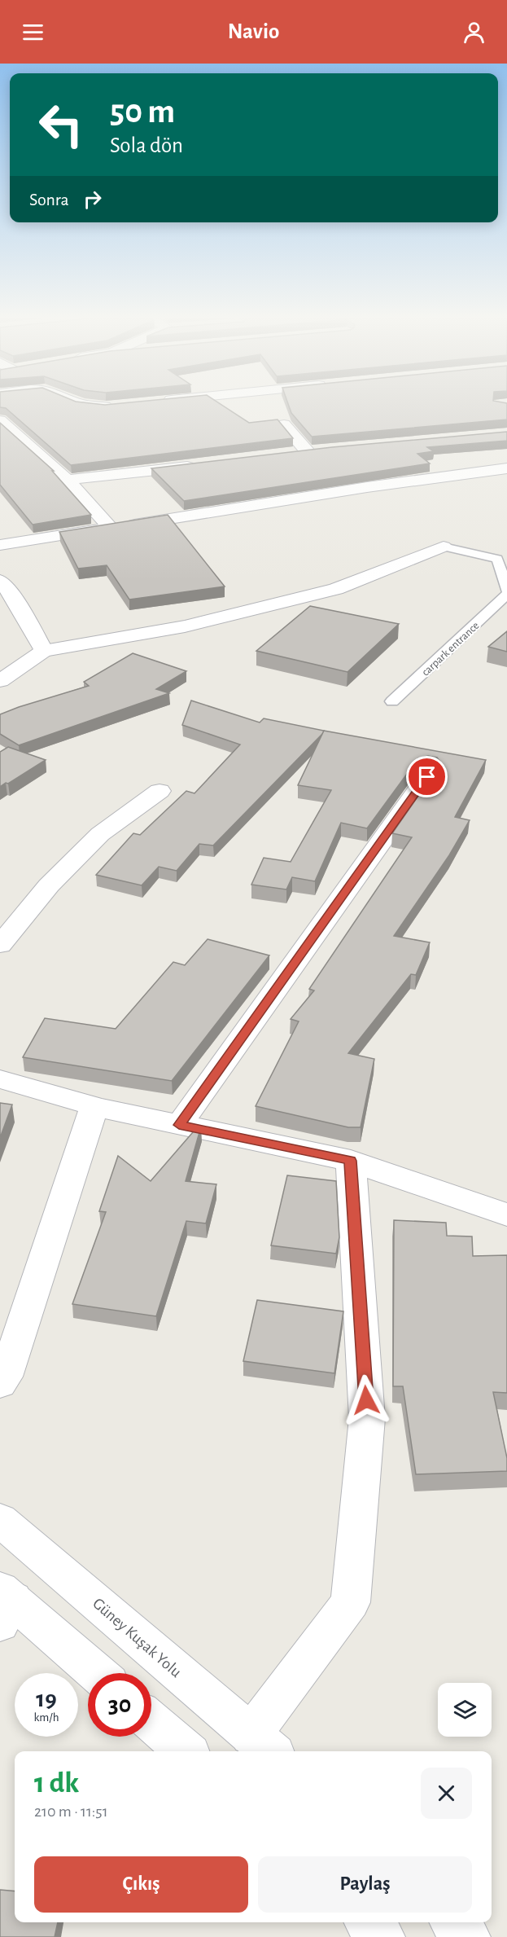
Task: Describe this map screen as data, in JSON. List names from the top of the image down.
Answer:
{
  "streets": {
    "street": ["Güney Kuşak Yolu"],
    "lane": ["carpark entrance"]
  },
  "page": {
    "header": "Navio",
    "turn": ["50 m", "Sola dön"],
    "then": "Sonra",
    "speed": "19 km/h",
    "limit": "30",
    "heading": ["1 dk", "210 m · 11:51"],
    "buttons": ["Çıkış", "Paylaş"]
  }
}
